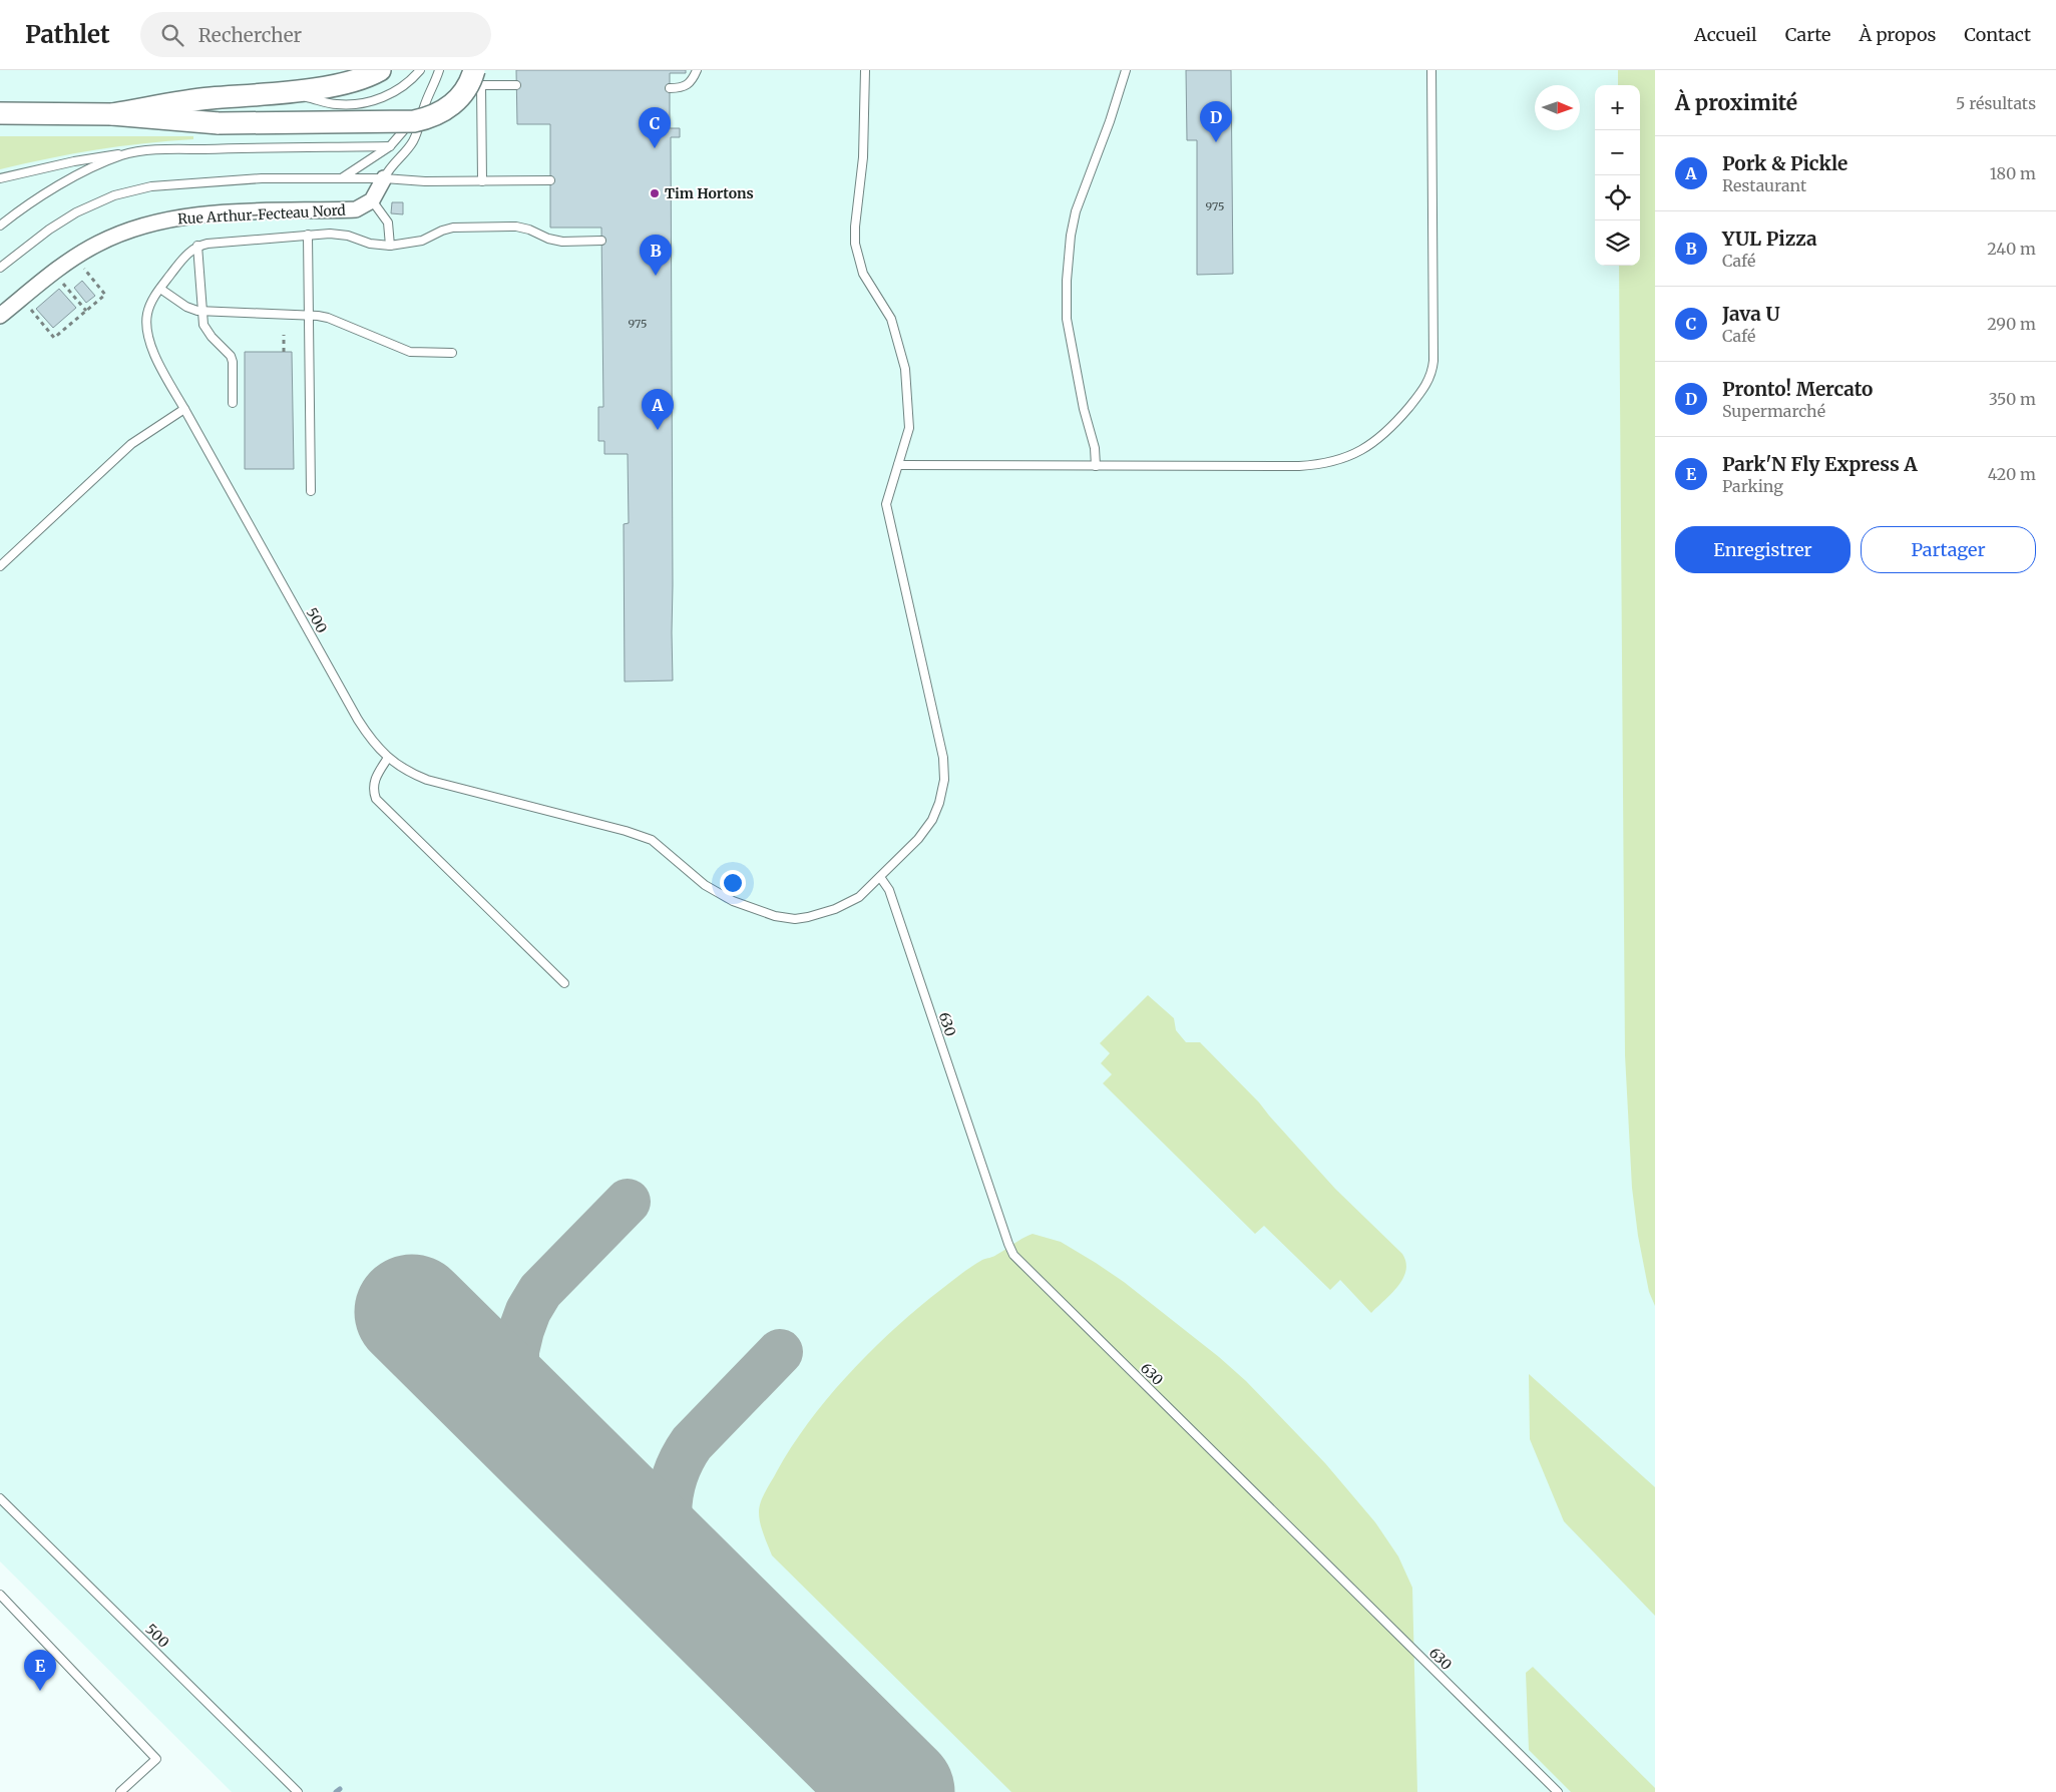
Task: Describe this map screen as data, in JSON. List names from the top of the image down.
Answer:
{
  "streets": {
    "street": ["Rue Arthur-Fecteau Nord"],
    "lane": ["500", "630"]
  },
  "crossings": [
    ["500", "630"]
  ],
  "places": ["Tim Hortons"],
  "house_numbers": ["975", "975"],
  "north": "right",
  "page": {
    "header": "Pathlet",
    "search": "Rechercher",
    "nav": [
      "Accueil",
      "Carte",
      "À propos",
      "Contact"
    ],
    "heading": ["À proximité", "5 résultats"],
    "map_buttons": ["+", "−"],
    "pins": [
      "D",
      "C",
      "B",
      "A",
      "E"
    ],
    "list": [
      {
        "mark": "A",
        "name": "Pork & Pickle",
        "note": "Restaurant",
        "value": "180 m"
      },
      {
        "mark": "B",
        "name": "YUL Pizza",
        "note": "Café",
        "value": "240 m"
      },
      {
        "mark": "C",
        "name": "Java U",
        "note": "Café",
        "value": "290 m"
      },
      {
        "mark": "D",
        "name": "Pronto! Mercato",
        "note": "Supermarché",
        "value": "350 m"
      },
      {
        "mark": "E",
        "name": "Park'N Fly Express A",
        "note": "Parking",
        "value": "420 m"
      }
    ],
    "buttons": ["Enregistrer", "Partager"]
  }
}
